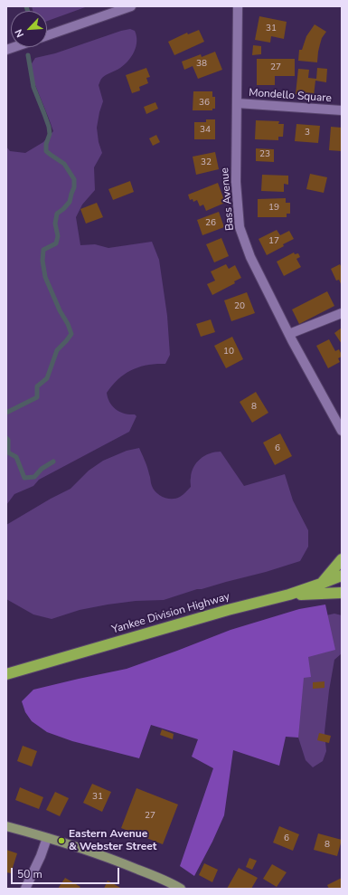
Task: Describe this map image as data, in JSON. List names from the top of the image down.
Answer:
{
  "streets": {
    "highway": ["Yankee Division Highway"],
    "main road": ["Mondello Square", "Bass Avenue"]
  },
  "crossings": [
    ["Mondello Square", "Bass Avenue"]
  ],
  "places": ["Eastern Avenue & Webster Street"],
  "house_numbers": [
    "31",
    "38",
    "27",
    "36",
    "34",
    "3",
    "23",
    "32",
    "19",
    "26",
    "17",
    "20",
    "10",
    "8",
    "6",
    "31",
    "27",
    "6",
    "8"
  ],
  "scale_bar": "50 m",
  "north": "bottom left"
}
